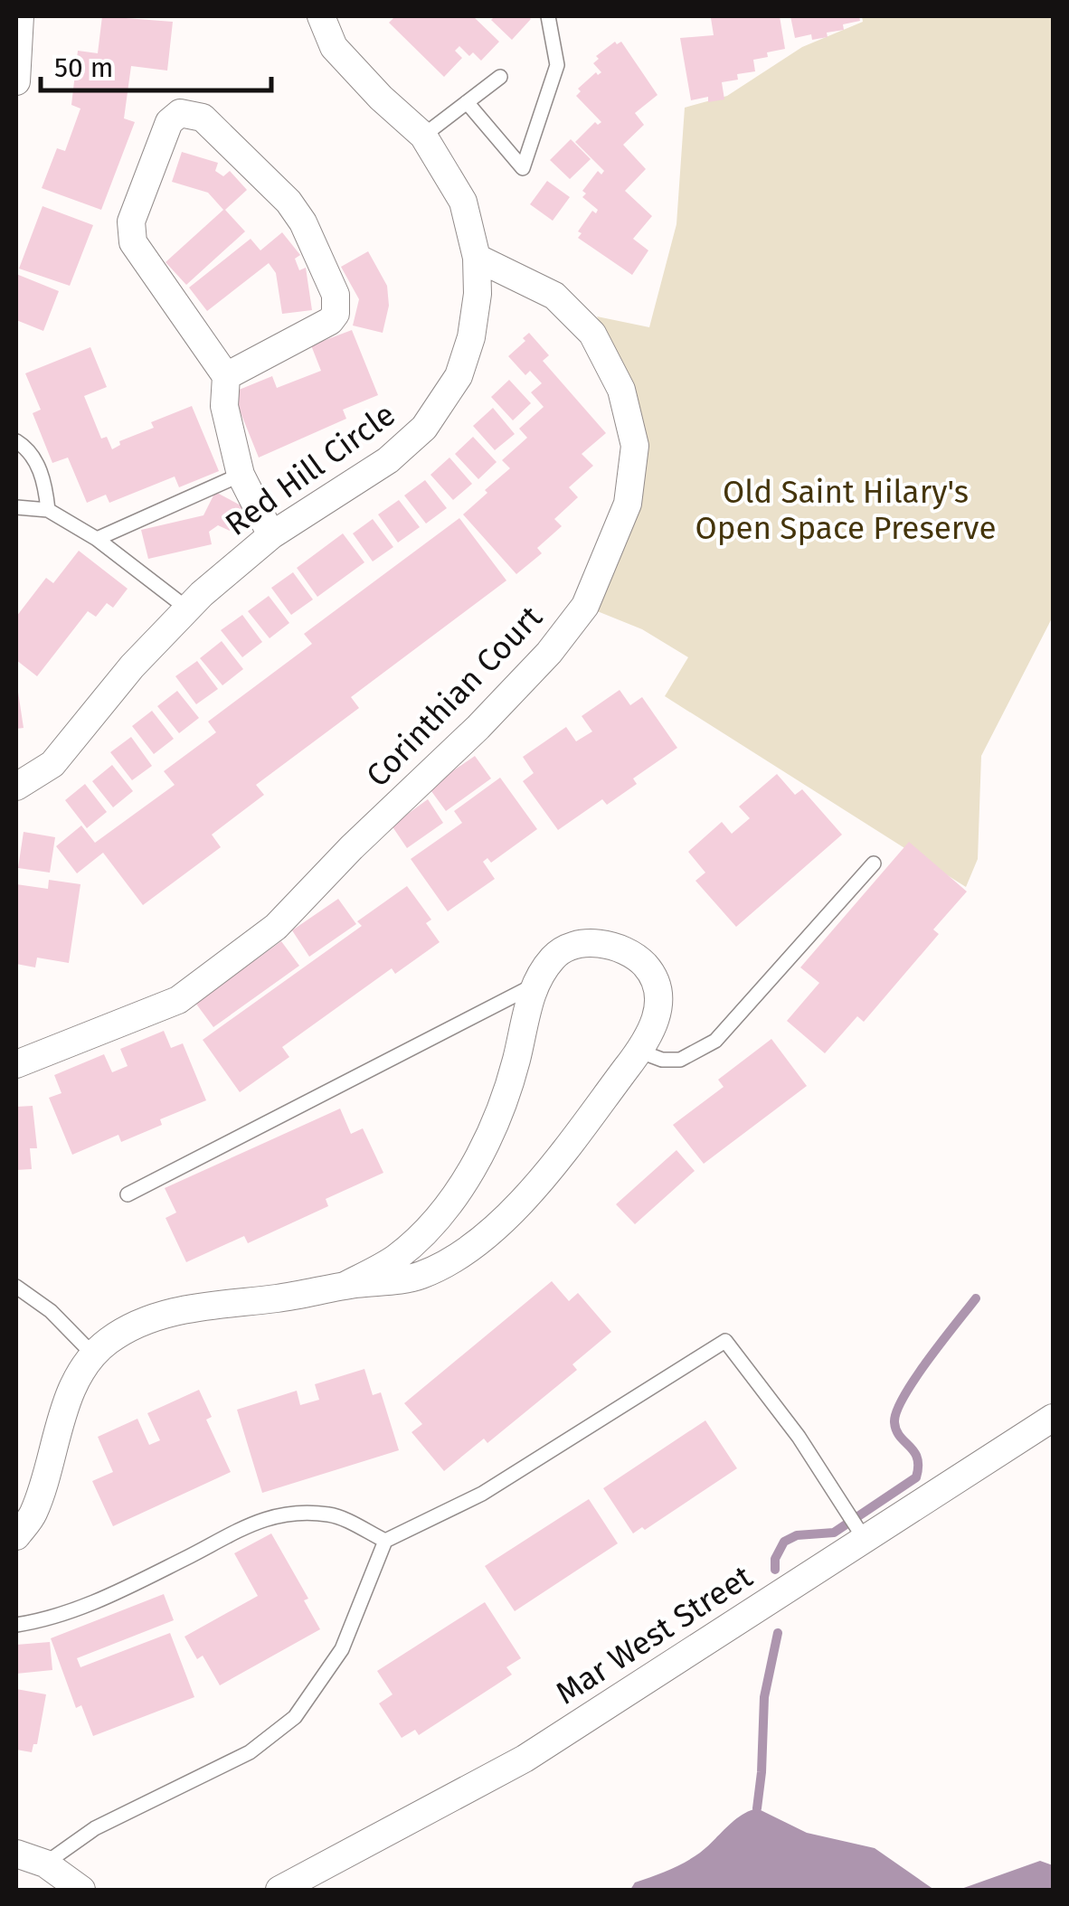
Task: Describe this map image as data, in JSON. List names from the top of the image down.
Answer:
{
  "streets": {
    "street": ["Red Hill Circle", "Corinthian Court", "Mar West Street"]
  },
  "crossings": [
    ["Red Hill Circle", "Corinthian Court"]
  ],
  "parks": ["Old Saint Hilary's Open Space Preserve"],
  "scale_bar": "50 m"
}
